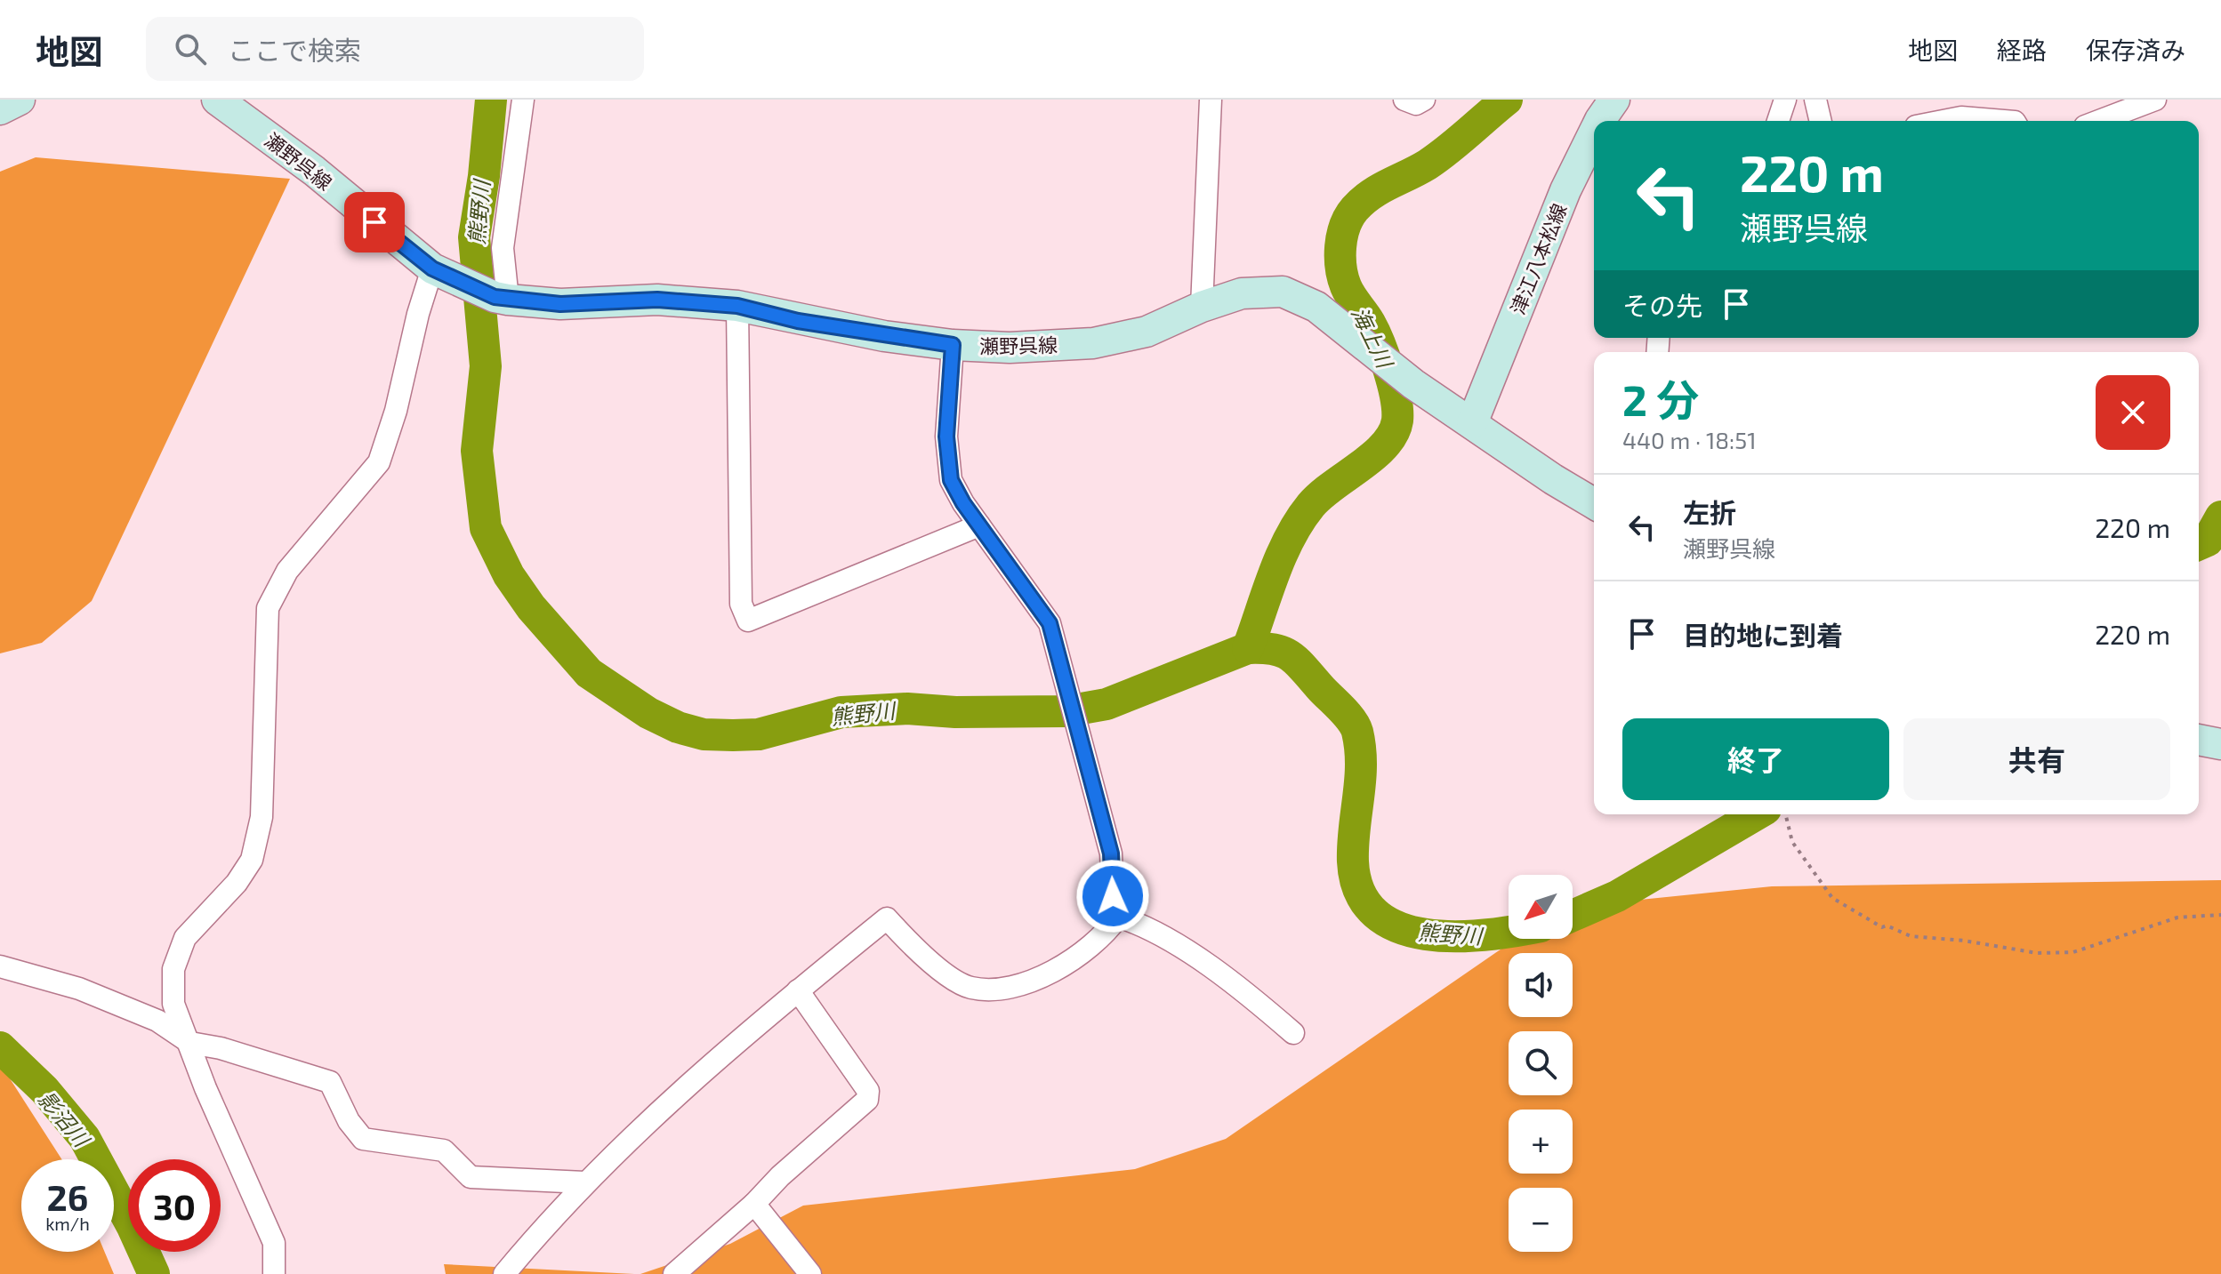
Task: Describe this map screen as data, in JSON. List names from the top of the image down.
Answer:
{
  "streets": {
    "main road": ["瀬野呉線", "津江八本松線"]
  },
  "crossings": [
    ["瀬野呉線", "津江八本松線"]
  ],
  "water": ["熊野川", "海上川", "影沼川"],
  "north": "bottom left",
  "page": {
    "header": "地図",
    "search": "ここで検索",
    "nav": ["地図", "経路", "保存済み"],
    "turn": ["220 m", "瀬野呉線"],
    "then": "その先",
    "heading": ["2 分", "440 m · 18:51"],
    "list": [
      {
        "name": "左折",
        "note": "瀬野呉線",
        "value": "220 m"
      },
      {
        "name": "目的地に到着",
        "value": "220 m"
      }
    ],
    "buttons": ["終了", "共有"],
    "map_buttons": ["+", "−"],
    "speed": "26 km/h",
    "limit": "30"
  }
}
